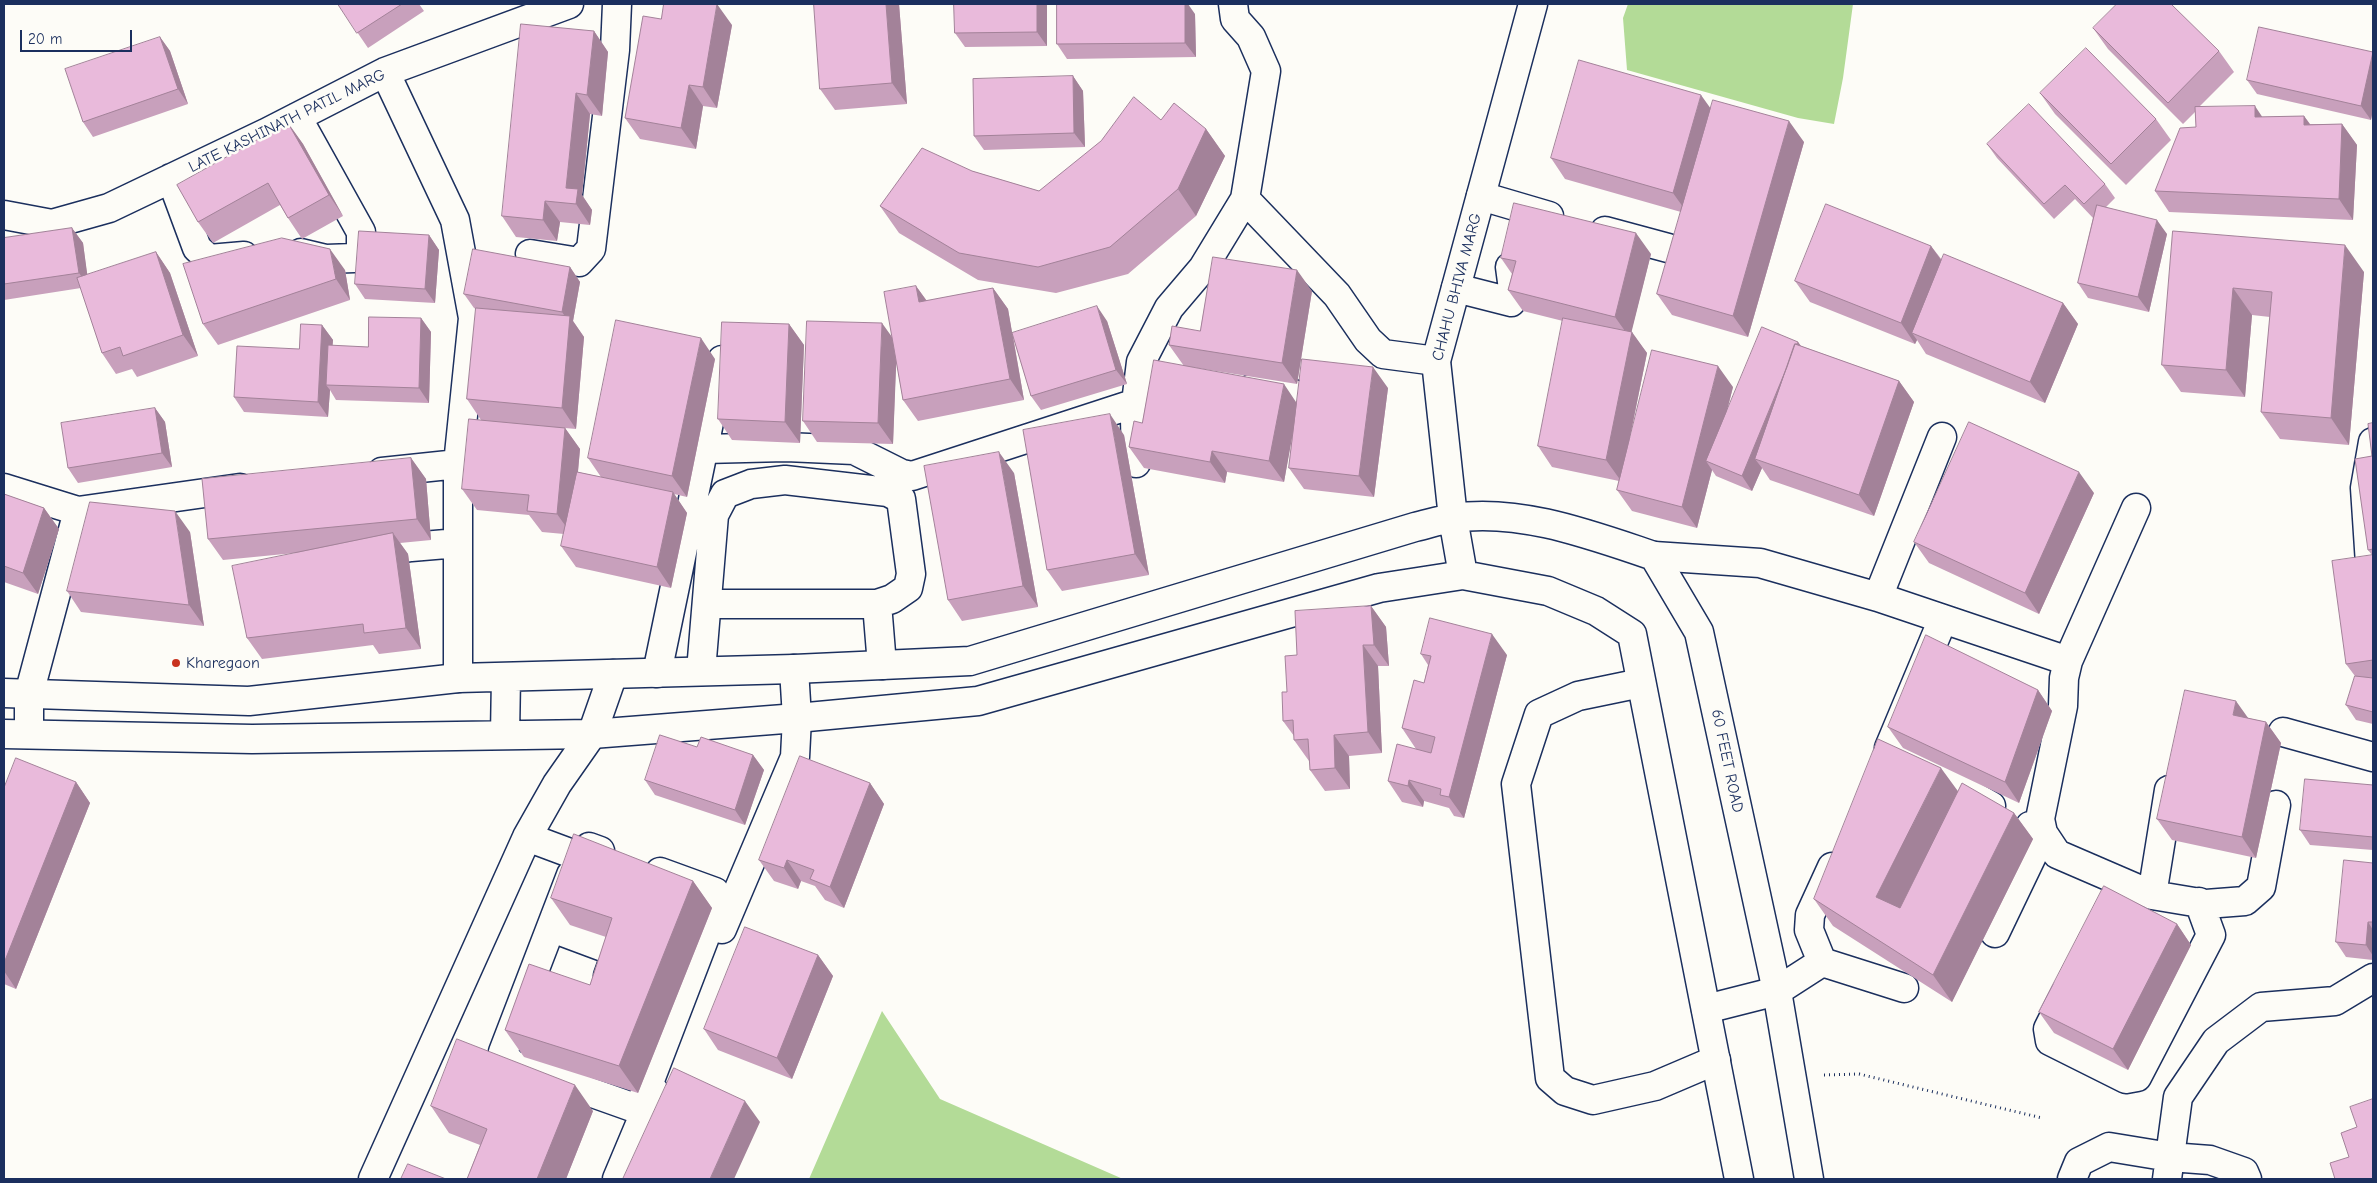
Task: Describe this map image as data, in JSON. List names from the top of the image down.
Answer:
{
  "streets": {
    "street": ["LATE KASHINATH PATIL MARG", "CHAHU BHIVA MARG", "60 FEET ROAD"]
  },
  "places": ["Kharegaon"],
  "scale_bar": "20 m"
}
